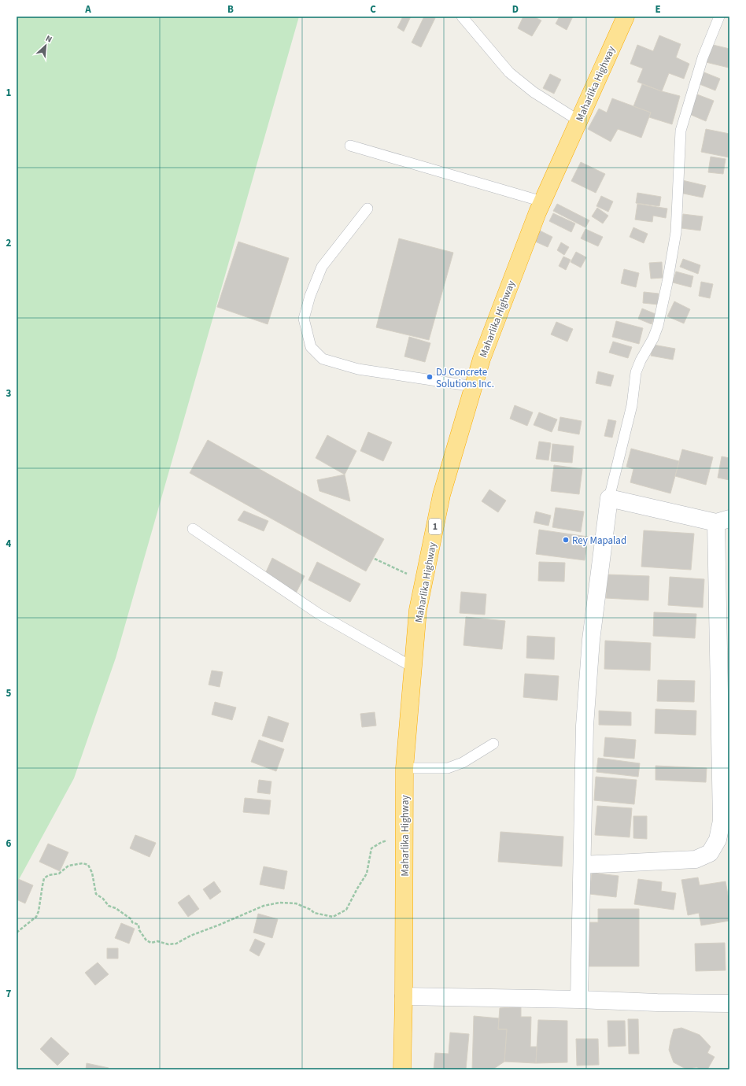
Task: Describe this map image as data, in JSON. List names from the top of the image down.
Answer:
{
  "streets": {
    "highway": ["Maharlika Highway", "1"]
  },
  "places": ["DJ Concrete Solutions Inc.", "Rey Mapalad"],
  "north": "top right",
  "grid": {
    "columns": [
      "A",
      "B",
      "C",
      "D",
      "E"
    ],
    "rows": [
      "1",
      "2",
      "3",
      "4",
      "5",
      "6",
      "7"
    ]
  }
}
